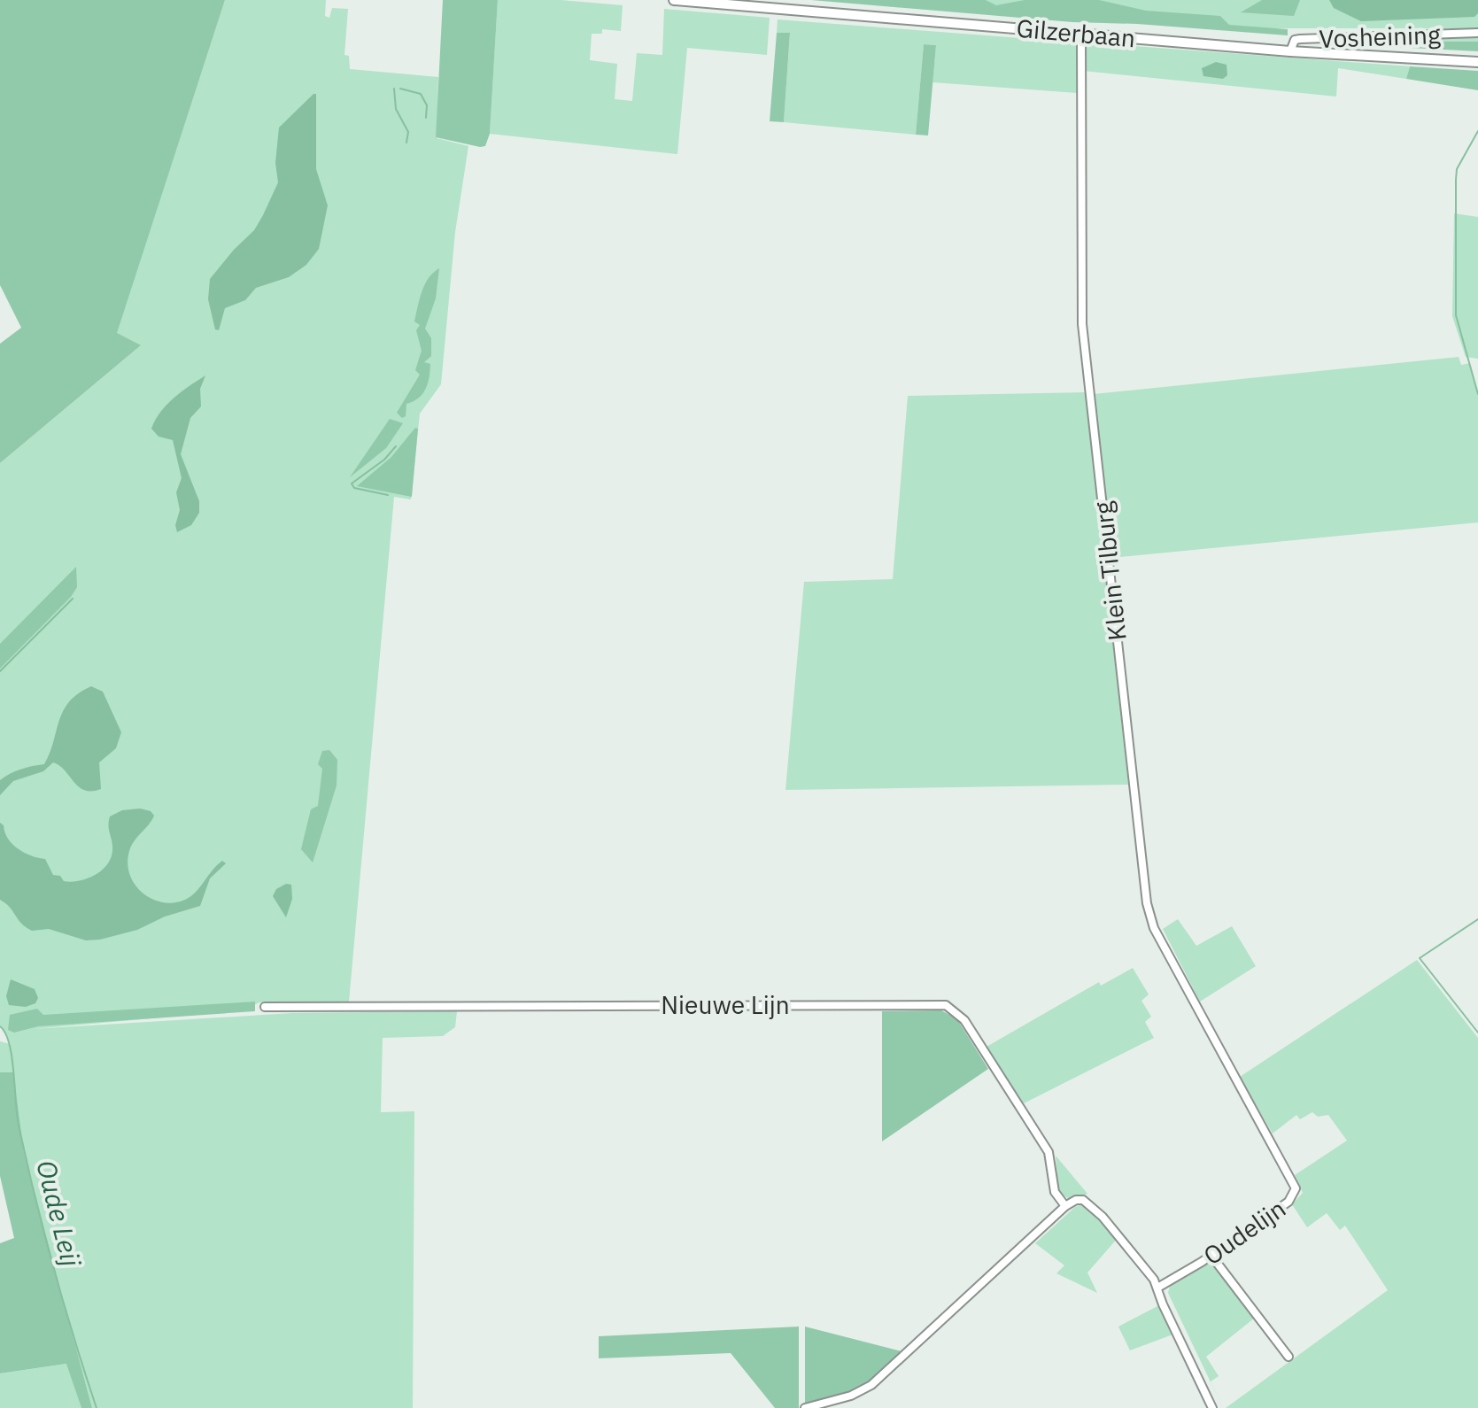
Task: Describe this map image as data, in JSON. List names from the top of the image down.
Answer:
{
  "streets": {
    "street": [
      "Gilzerbaan",
      "Vosheining",
      "Klein Tilburg",
      "Nieuwe Lijn",
      "Oudelijn"
    ]
  },
  "crossings": [
    ["Gilzerbaan", "Vosheining"],
    ["Gilzerbaan", "Klein Tilburg"],
    ["Klein Tilburg", "Oudelijn"]
  ],
  "water": ["Oude Leij"]
}
